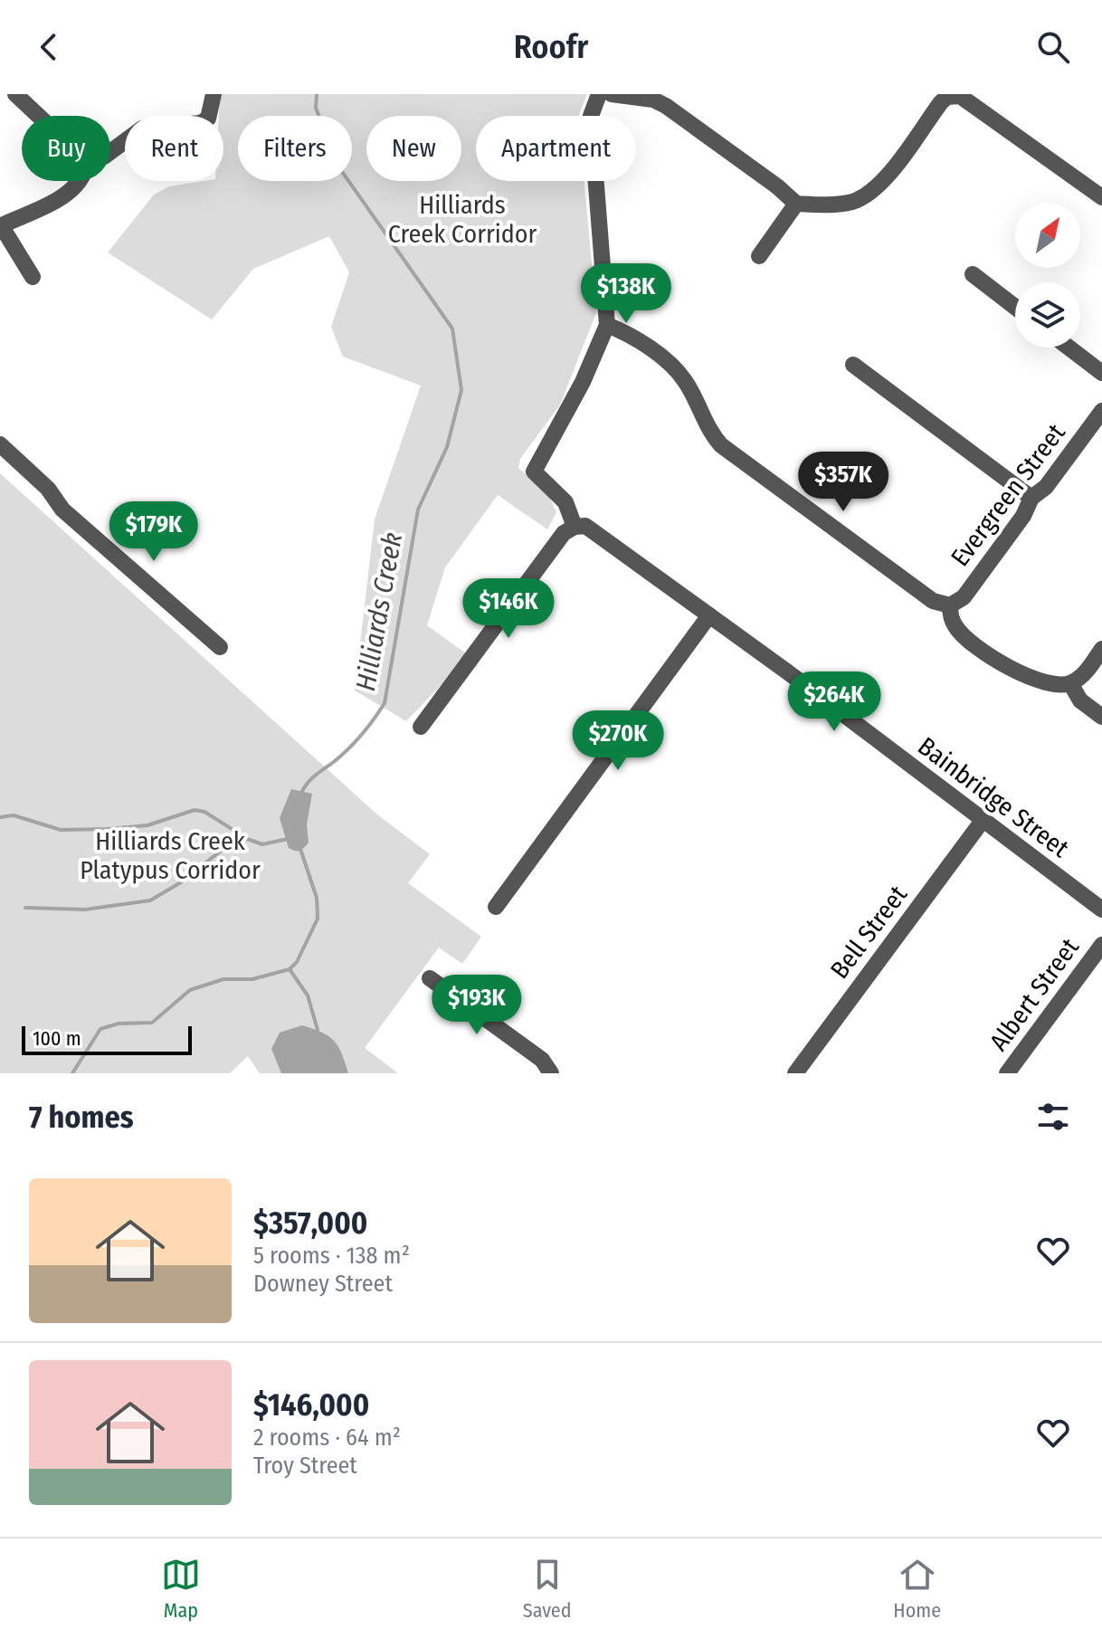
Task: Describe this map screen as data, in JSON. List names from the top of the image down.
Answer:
{
  "streets": {
    "street": [
      "Evergreen Street",
      "Bainbridge Street",
      "Bell Street",
      "Albert Street"
    ]
  },
  "crossings": [
    ["Bainbridge Street", "Bell Street"]
  ],
  "water": ["Hilliards Creek"],
  "parks": ["Hilliards Creek Corridor", "Hilliards Creek Platypus Corridor"],
  "scale_bar": "100 m",
  "north": "top right",
  "page": {
    "header": "Roofr",
    "chip": [
      "Buy",
      "Rent",
      "Filters",
      "New",
      "Apartment"
    ],
    "price": [
      "$138K",
      "$357K",
      "$179K",
      "$146K",
      "$264K",
      "$270K",
      "$193K"
    ],
    "scale": "100 m",
    "heading": "7 homes",
    "list": [
      {
        "name": "$357,000",
        "note": "5 rooms · 138 m² · Downey Street"
      },
      {
        "name": "$146,000",
        "note": "2 rooms · 64 m² · Troy Street"
      }
    ],
    "tabs": ["Map", "Saved", "Home"]
  }
}
